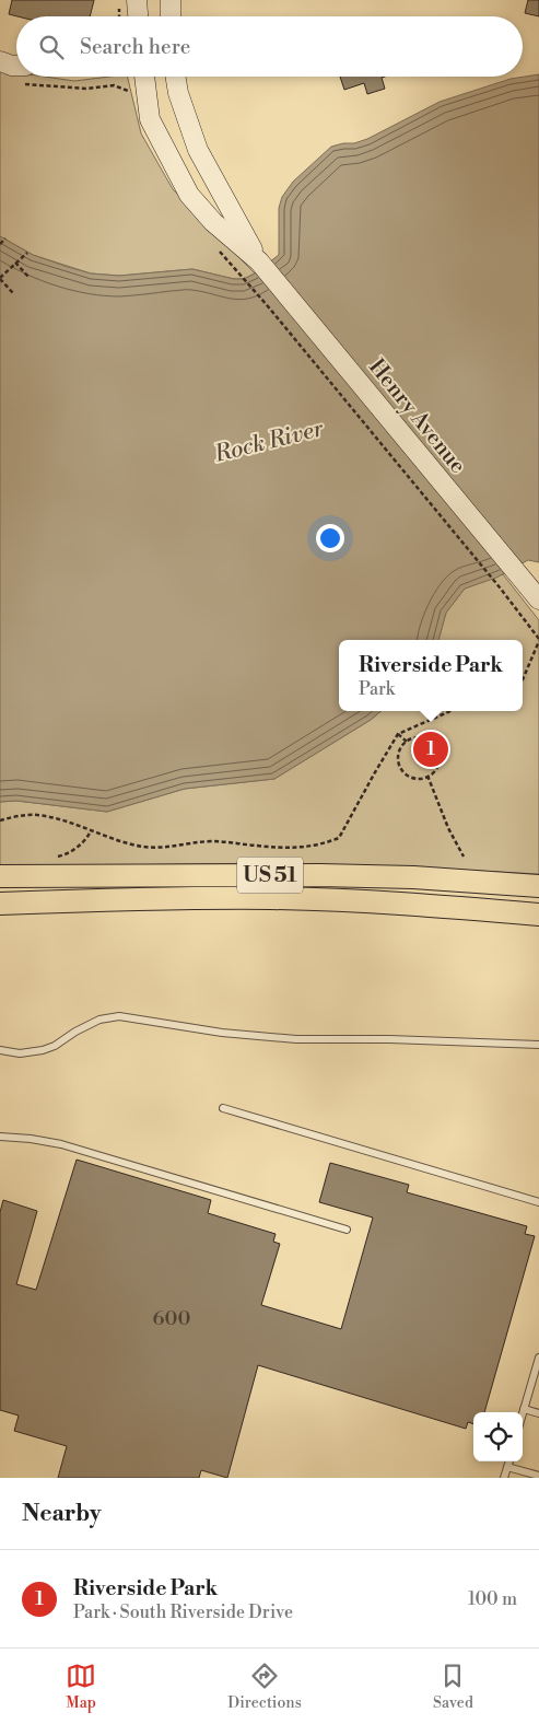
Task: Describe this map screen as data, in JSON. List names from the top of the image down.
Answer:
{
  "streets": {
    "main road": ["US 51"],
    "street": ["Henry Avenue"]
  },
  "water": ["Rock River"],
  "house_numbers": ["600"],
  "page": {
    "search": "Search here",
    "popup": ["Riverside Park", "Park"],
    "pins": "1",
    "heading": "Nearby",
    "list": [
      {
        "mark": "1",
        "name": "Riverside Park",
        "note": "Park · South Riverside Drive",
        "value": "100 m"
      }
    ],
    "nav": ["Map", "Directions", "Saved"]
  }
}
